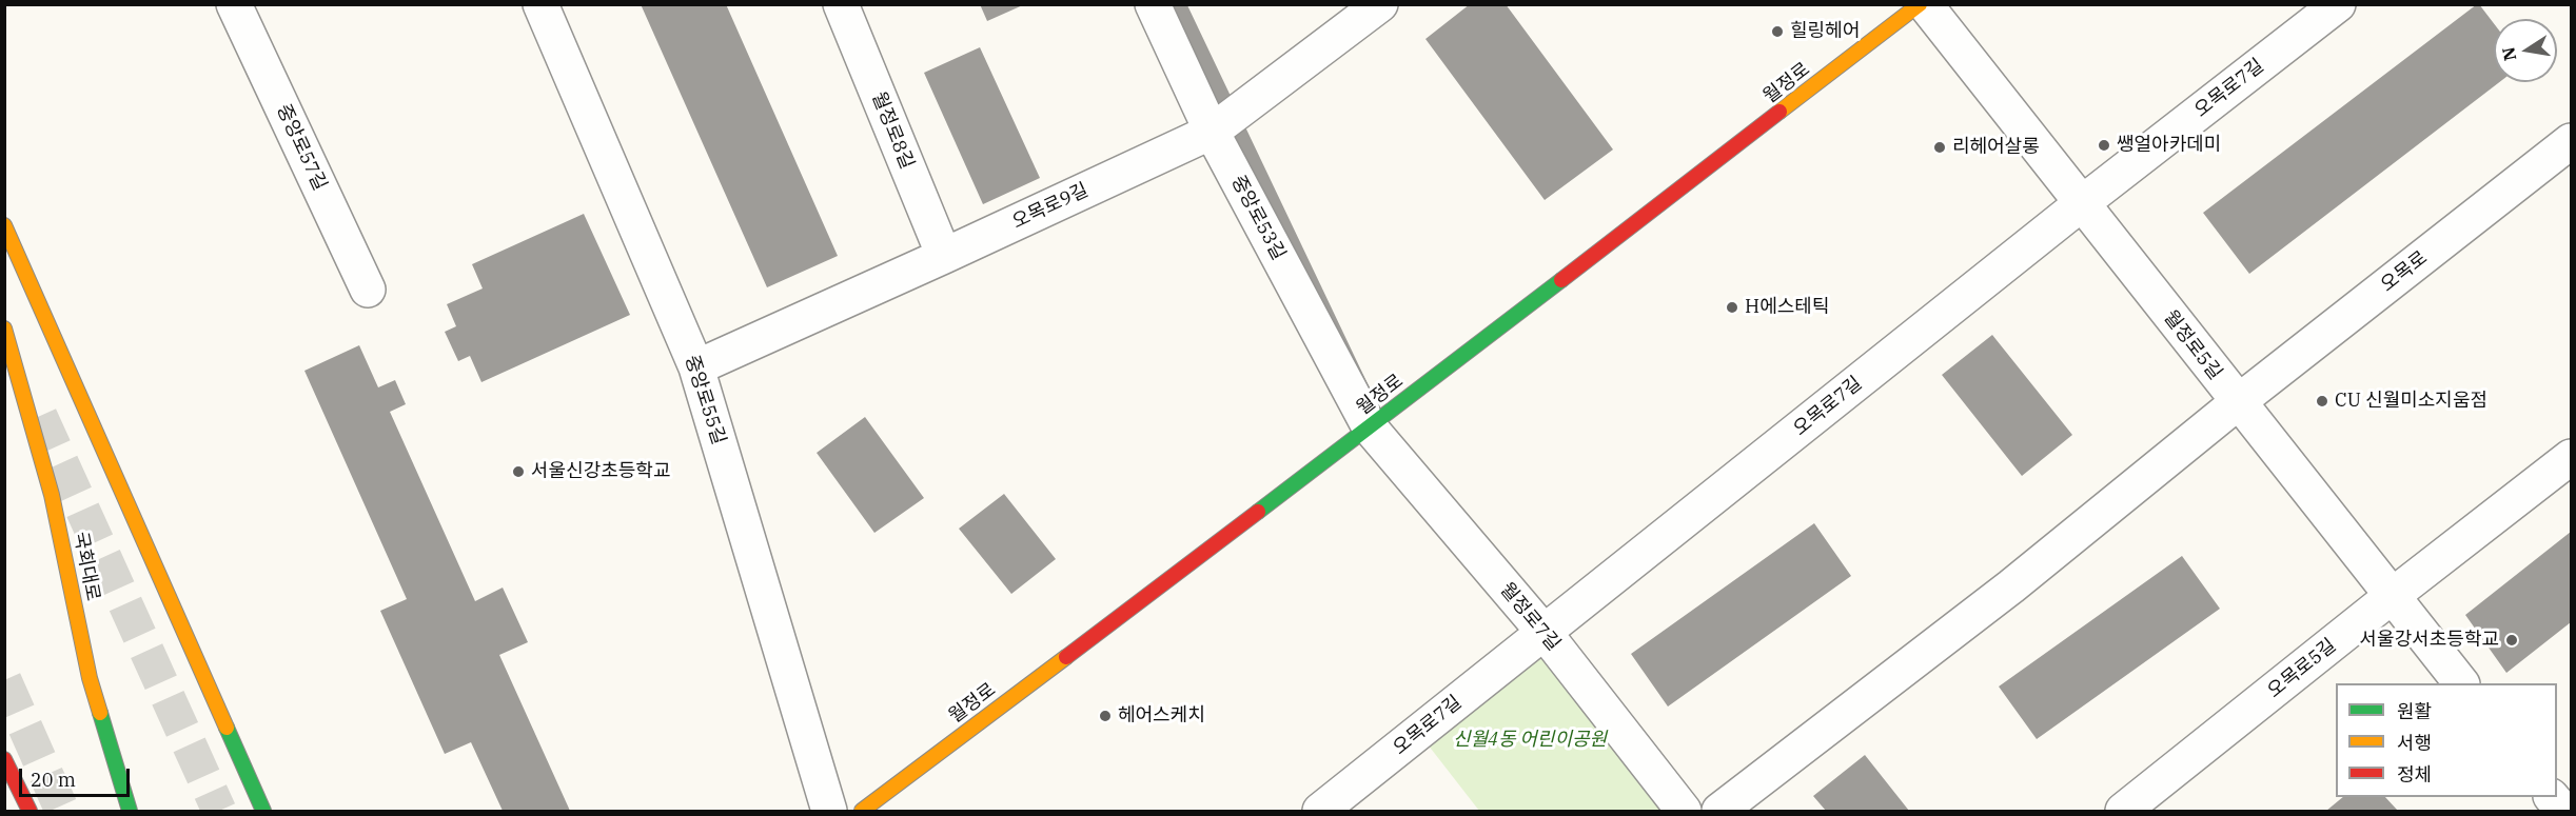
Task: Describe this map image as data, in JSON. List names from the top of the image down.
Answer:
{
  "streets": {
    "street": [
      "월정로",
      "오목로7길",
      "월정로8길",
      "중앙로57길",
      "오목로9길",
      "중앙로53길",
      "오목로",
      "월정로5길",
      "중앙로55길",
      "국회대로",
      "월정로7길",
      "오목로5길"
    ]
  },
  "crossings": [
    ["월정로", "중앙로53길"],
    ["월정로", "월정로7길"],
    ["오목로7길", "월정로5길"],
    ["오목로7길", "월정로7길"],
    ["월정로8길", "오목로9길"],
    ["오목로9길", "중앙로53길"],
    ["오목로9길", "중앙로55길"],
    ["중앙로53길", "월정로7길"],
    ["오목로", "월정로5길"],
    ["월정로5길", "오목로5길"]
  ],
  "parks": ["신월4동 어린이공원"],
  "places": [
    "힐링헤어",
    "쌩얼아카데미",
    "리헤어살롱",
    "H에스테틱",
    "CU 신월미소지움점",
    "서울신강초등학교",
    "서울강서초등학교",
    "헤어스케치"
  ],
  "legend": ["원활", "서행", "정체"],
  "scale_bar": "20 m",
  "north": "left"
}
